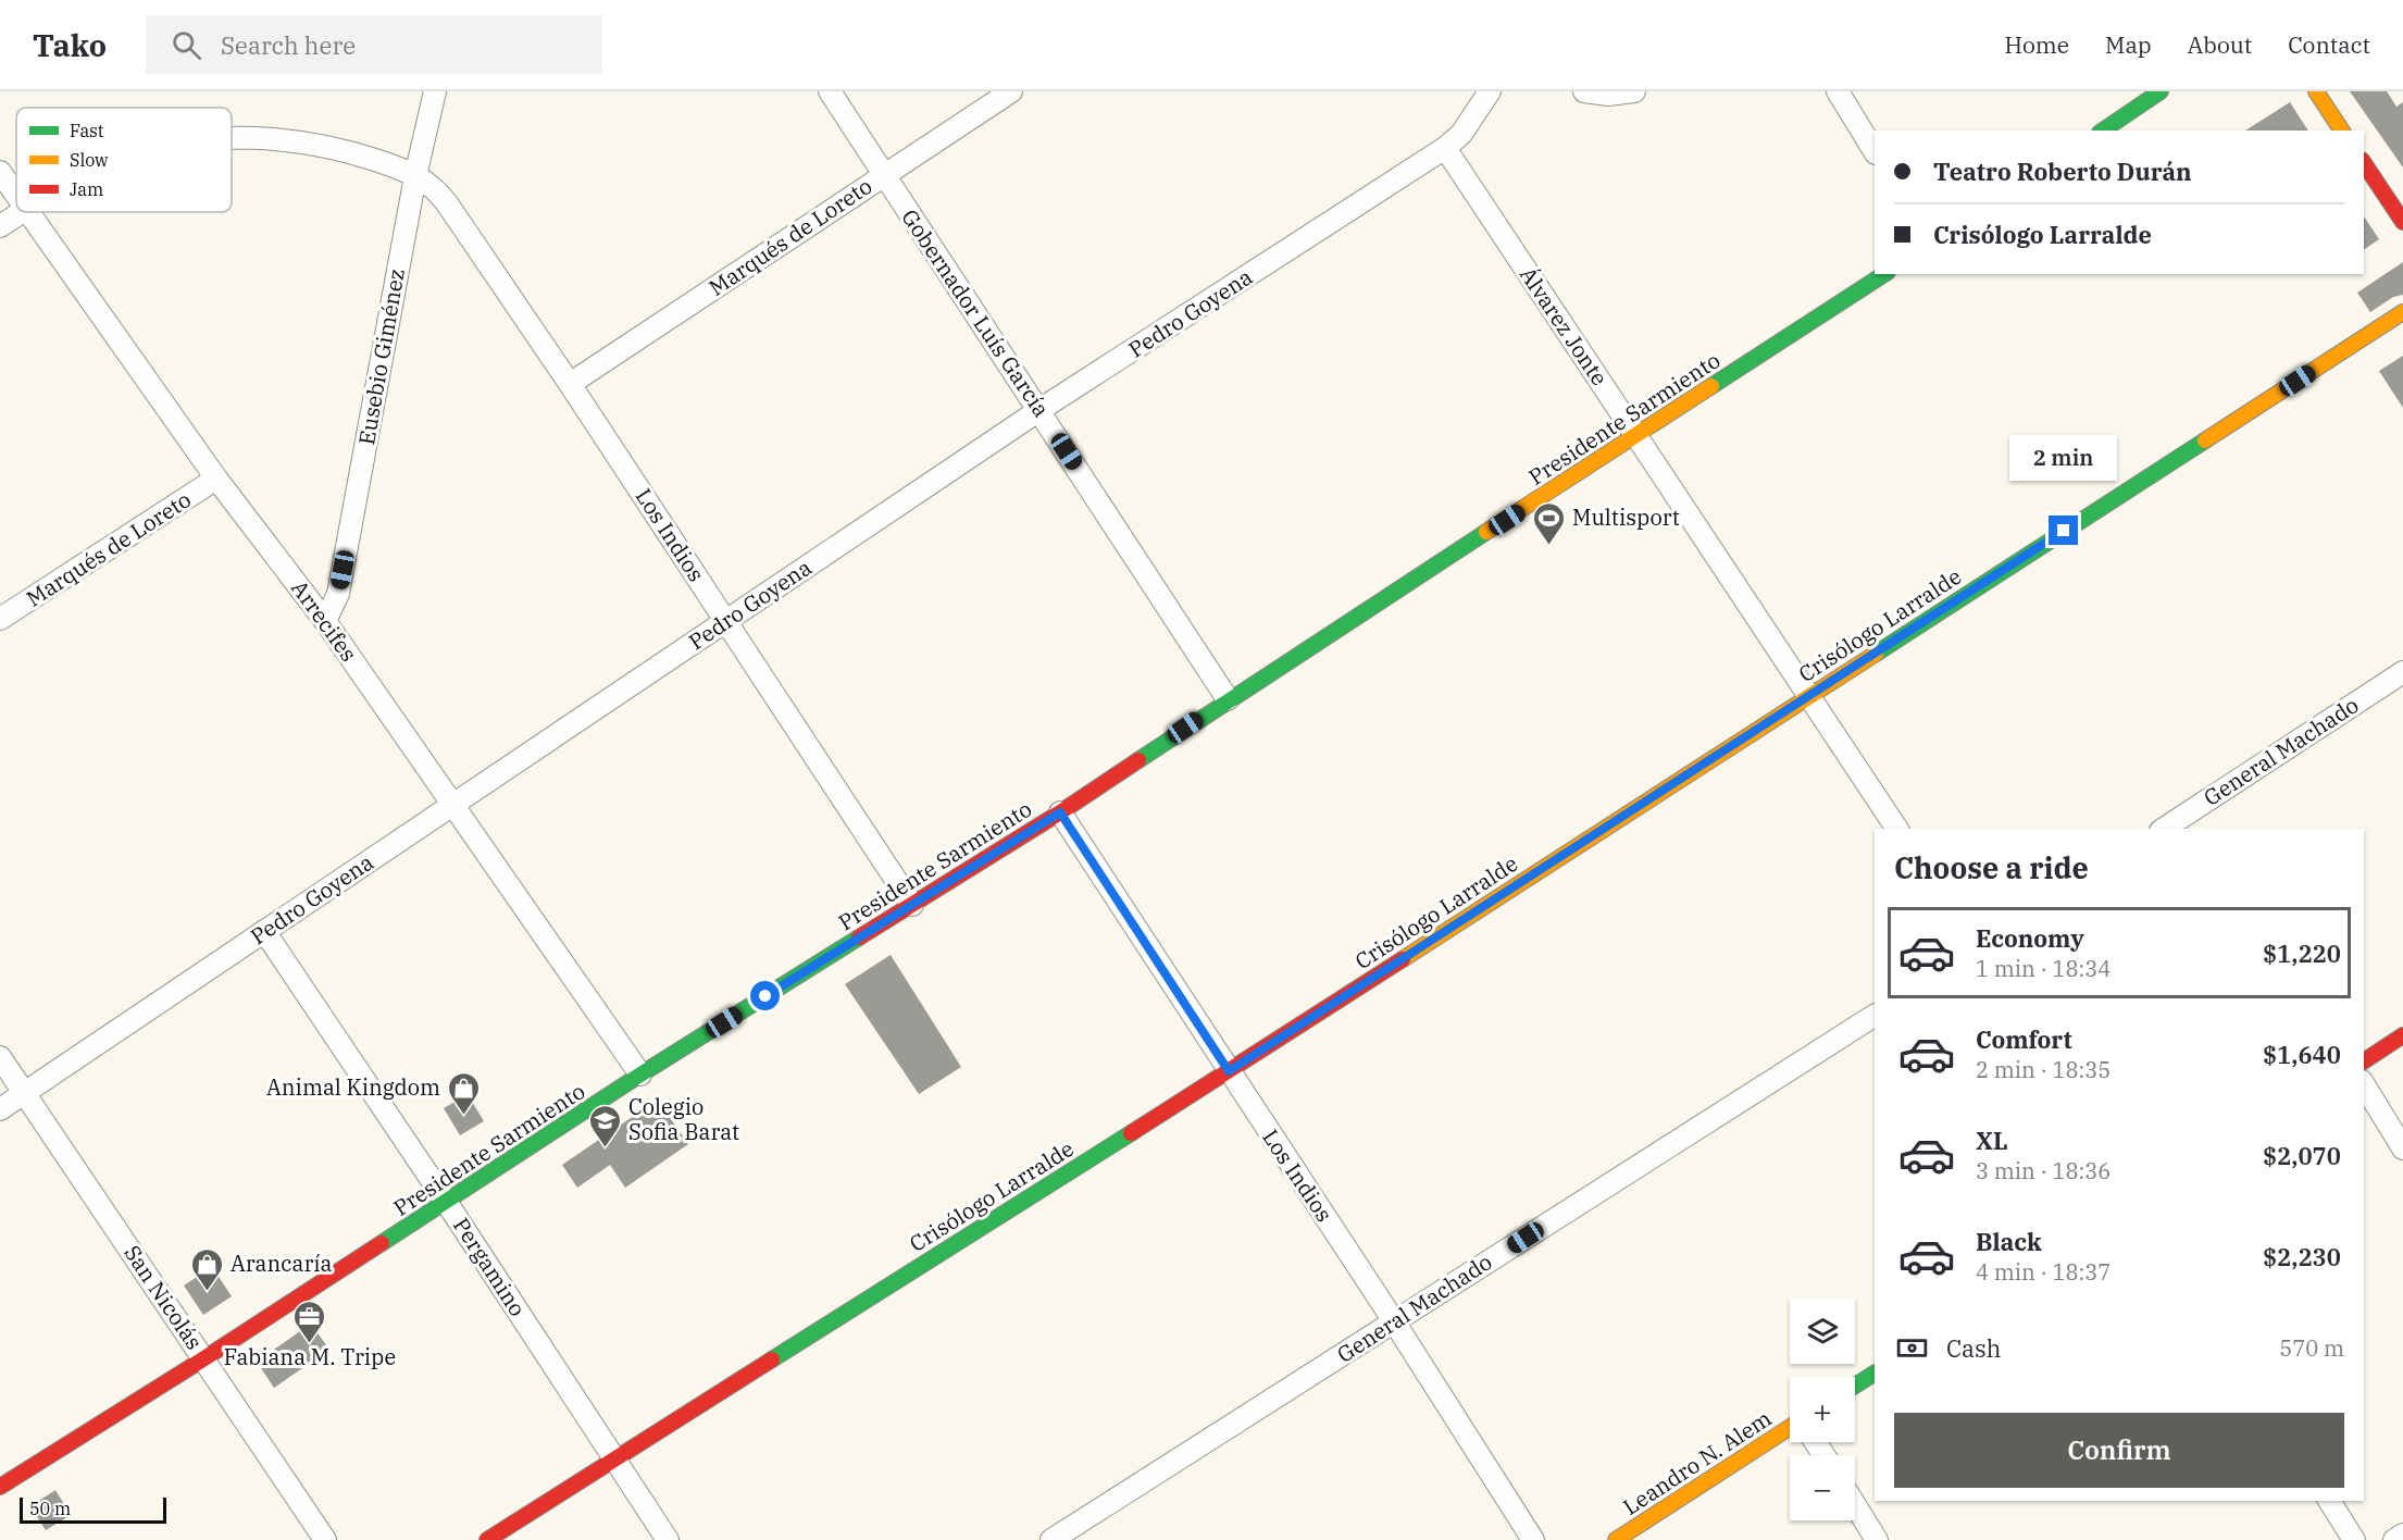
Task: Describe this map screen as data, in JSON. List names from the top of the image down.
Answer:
{
  "streets": {
    "street": [
      "Marqués de Loreto",
      "Gobernador Luís García",
      "Pedro Goyena",
      "Álvarez Jonte",
      "Eusebio Giménez",
      "Presidente Sarmiento",
      "Los Indios",
      "Arrecifes",
      "Crisólogo Larralde",
      "General Machado",
      "Pergamino",
      "San Nicolás",
      "Leandro N. Alem"
    ]
  },
  "crossings": [
    ["Marqués de Loreto", "Gobernador Luís García"],
    ["Marqués de Loreto", "Los Indios"],
    ["Marqués de Loreto", "Arrecifes"],
    ["Gobernador Luís García", "Pedro Goyena"],
    ["Gobernador Luís García", "Presidente Sarmiento"],
    ["Pedro Goyena", "Álvarez Jonte"],
    ["Pedro Goyena", "Los Indios"],
    ["Pedro Goyena", "Arrecifes"],
    ["Pedro Goyena", "Pergamino"],
    ["Pedro Goyena", "San Nicolás"],
    ["Álvarez Jonte", "Presidente Sarmiento"],
    ["Álvarez Jonte", "Crisólogo Larralde"],
    ["Eusebio Giménez", "Los Indios"],
    ["Eusebio Giménez", "Arrecifes"],
    ["Presidente Sarmiento", "Los Indios"],
    ["Presidente Sarmiento", "Arrecifes"],
    ["Presidente Sarmiento", "Pergamino"],
    ["Presidente Sarmiento", "San Nicolás"],
    ["Los Indios", "Crisólogo Larralde"],
    ["Los Indios", "General Machado"],
    ["Crisólogo Larralde", "Pergamino"]
  ],
  "places": {
    "sports": ["Multisport"],
    "shop": ["Animal Kingdom", "Arancaría"],
    "school or university": ["Colegio Sofia Barat"],
    "office": ["Fabiana M. Tripe"]
  },
  "legend": ["Fast", "Slow", "Jam"],
  "scale_bar": "50 m",
  "page": {
    "header": "Tako",
    "search": "Search here",
    "nav": [
      "Home",
      "Map",
      "About",
      "Contact"
    ],
    "banner": ["Teatro Roberto Durán", "Crisólogo Larralde"],
    "bubble": "2 min",
    "heading": "Choose a ride",
    "list": [
      {
        "name": "Economy",
        "note": "1 min · 18:34",
        "value": "$1,220"
      },
      {
        "name": "Comfort",
        "note": "2 min · 18:35",
        "value": "$1,640"
      },
      {
        "name": "XL",
        "note": "3 min · 18:36",
        "value": "$2,070"
      },
      {
        "name": "Black",
        "note": "4 min · 18:37",
        "value": "$2,230"
      }
    ],
    "map_buttons": ["+", "−"],
    "pay": ["Cash", "570 m"],
    "buttons": "Confirm",
    "scale": "50 m"
  }
}
